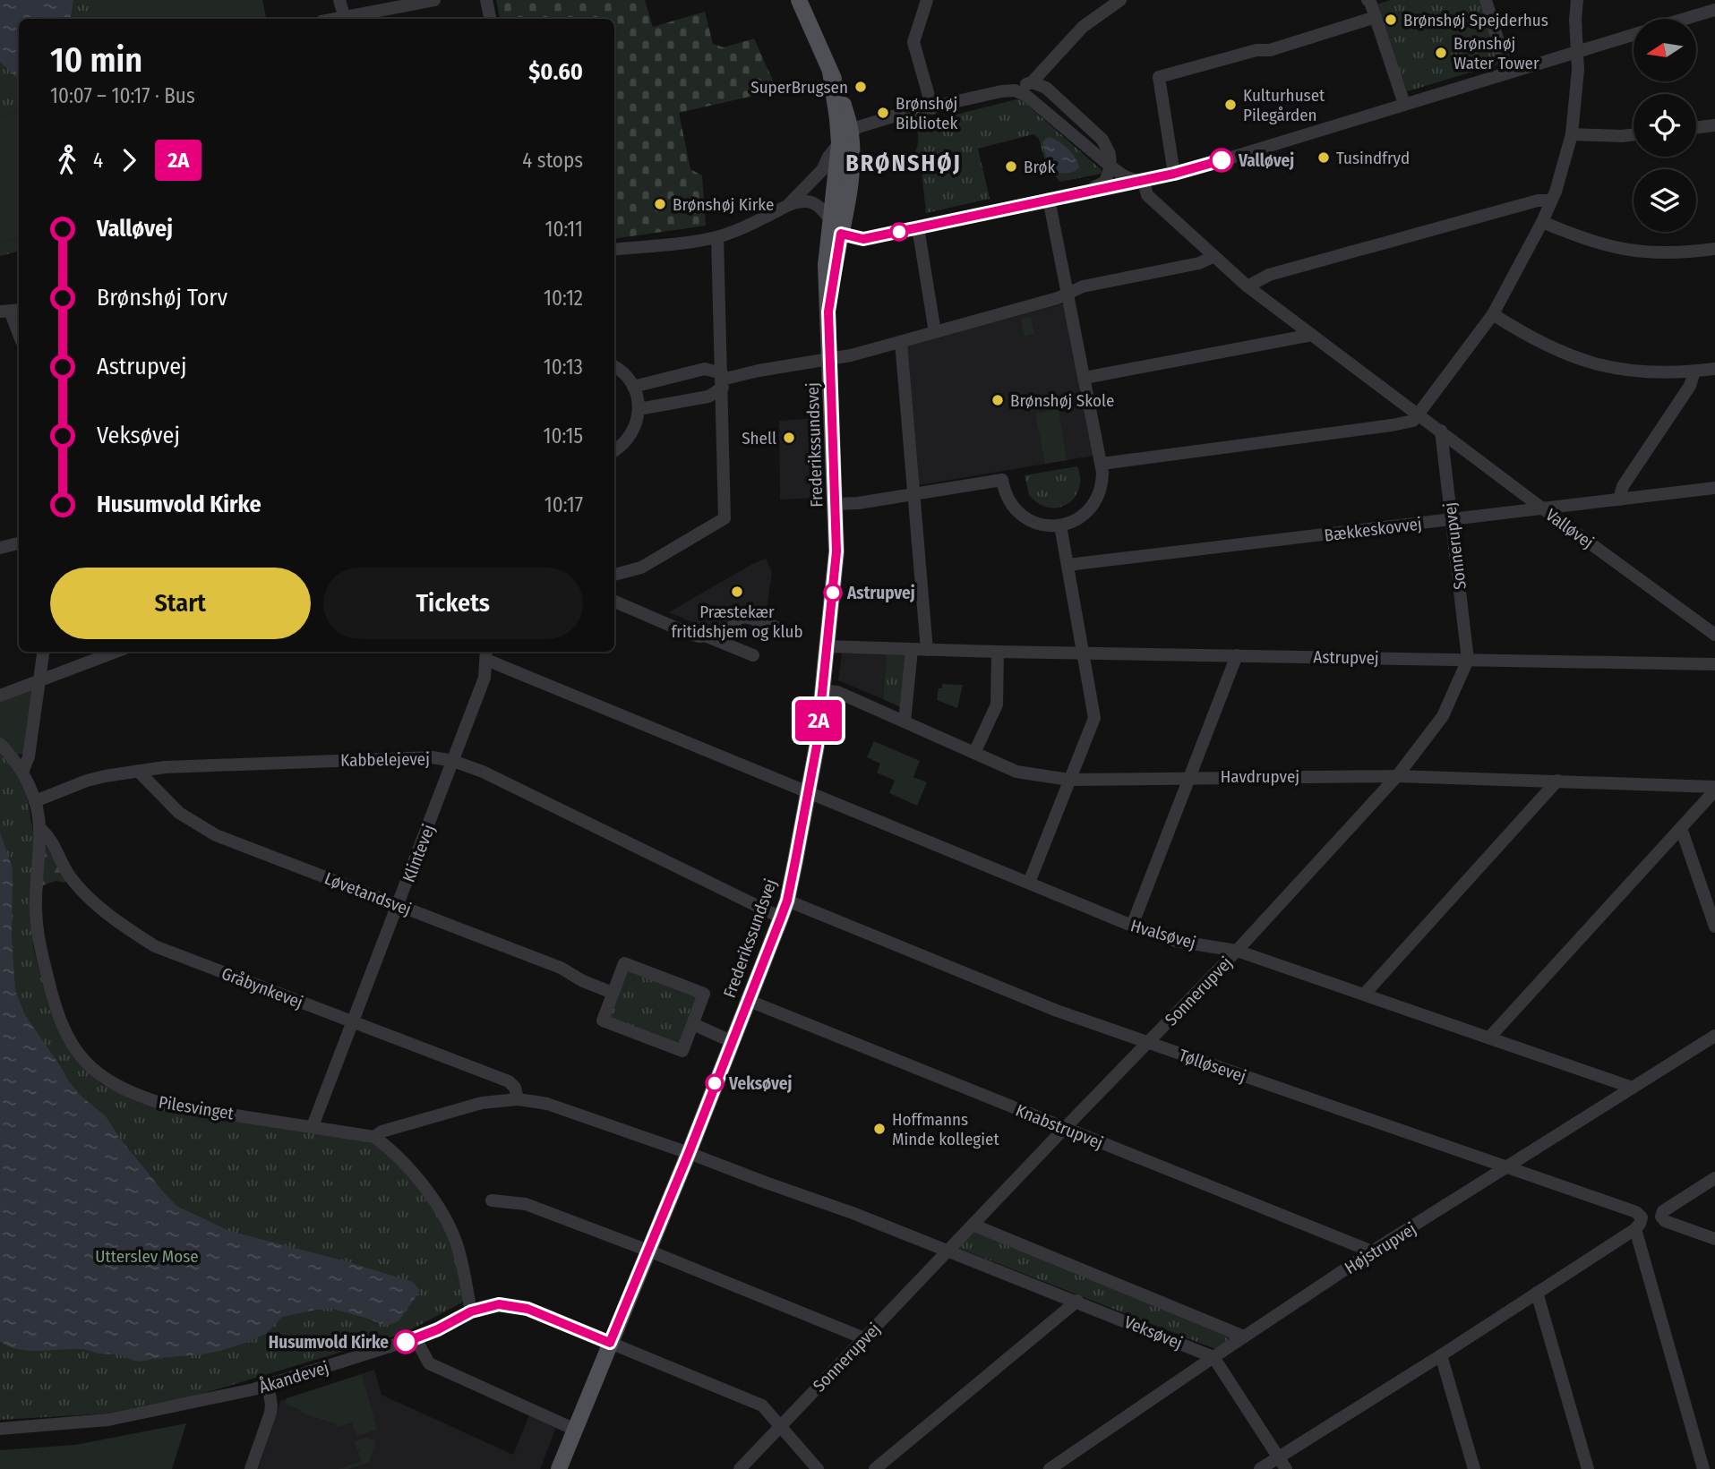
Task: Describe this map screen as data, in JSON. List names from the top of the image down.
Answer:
{
  "streets": {
    "main road": ["Frederikssundsvej"],
    "street": [
      "Valløvej",
      "Bækkeskovvej",
      "Sonnerupvej",
      "Astrupvej",
      "Kabbelejevej",
      "Havdrupvej",
      "Klintevej",
      "Løvetandsvej",
      "Hvalsøvej",
      "Gråbynkevej",
      "Tølløsevej",
      "Pilesvinget",
      "Knabstrupvej",
      "Højstrupvej",
      "Veksøvej",
      "Åkandevej"
    ]
  },
  "crossings": [
    ["Frederikssundsvej", "Astrupvej"],
    ["Frederikssundsvej", "Kabbelejevej"],
    ["Frederikssundsvej", "Havdrupvej"],
    ["Frederikssundsvej", "Hvalsøvej"],
    ["Frederikssundsvej", "Tølløsevej"],
    ["Frederikssundsvej", "Knabstrupvej"],
    ["Frederikssundsvej", "Veksøvej"],
    ["Frederikssundsvej", "Åkandevej"],
    ["Valløvej", "Bækkeskovvej"],
    ["Valløvej", "Sonnerupvej"],
    ["Bækkeskovvej", "Sonnerupvej"],
    ["Sonnerupvej", "Astrupvej"],
    ["Sonnerupvej", "Havdrupvej"],
    ["Sonnerupvej", "Hvalsøvej"],
    ["Sonnerupvej", "Tølløsevej"],
    ["Sonnerupvej", "Knabstrupvej"],
    ["Sonnerupvej", "Veksøvej"],
    ["Sonnerupvej", "Åkandevej"],
    ["Kabbelejevej", "Klintevej"],
    ["Kabbelejevej", "Løvetandsvej"],
    ["Kabbelejevej", "Pilesvinget"],
    ["Klintevej", "Løvetandsvej"],
    ["Klintevej", "Hvalsøvej"],
    ["Klintevej", "Gråbynkevej"],
    ["Klintevej", "Pilesvinget"],
    ["Hvalsøvej", "Højstrupvej"],
    ["Gråbynkevej", "Pilesvinget"],
    ["Gråbynkevej", "Veksøvej"],
    ["Tølløsevej", "Højstrupvej"],
    ["Pilesvinget", "Veksøvej"],
    ["Pilesvinget", "Åkandevej"],
    ["Knabstrupvej", "Højstrupvej"],
    ["Højstrupvej", "Veksøvej"]
  ],
  "districts": ["BRØNSHØJ"],
  "parks": ["Utterslev Mose"],
  "places": [
    "Brønshøj Spejderhus",
    "Brønshøj Water Tower",
    "SuperBrugsen",
    "Kulturhuset Pilegården",
    "Brønshøj Bibliotek",
    "Tusindfryd",
    "Valløvej",
    "Brøk",
    "Brønshøj Kirke",
    "Brønshøj Skole",
    "Shell",
    "Præstekær fritidshjem og klub",
    "Astrupvej",
    "Veksøvej",
    "Hoffmanns Minde kollegiet",
    "Husumvold Kirke"
  ],
  "lines": ["bus line 2A"],
  "north": "left",
  "page": {
    "on_map": "2A",
    "heading": ["10 min", "10:07 – 10:17 · Bus", "$0.60"],
    "legs": ["4", "2A", "4 stops"],
    "list": [
      {
        "name": "Valløvej",
        "value": "10:11"
      },
      {
        "name": "Brønshøj Torv",
        "value": "10:12"
      },
      {
        "name": "Astrupvej",
        "value": "10:13"
      },
      {
        "name": "Veksøvej",
        "value": "10:15"
      },
      {
        "name": "Husumvold Kirke",
        "value": "10:17"
      }
    ],
    "buttons": ["Start", "Tickets"]
  }
}
